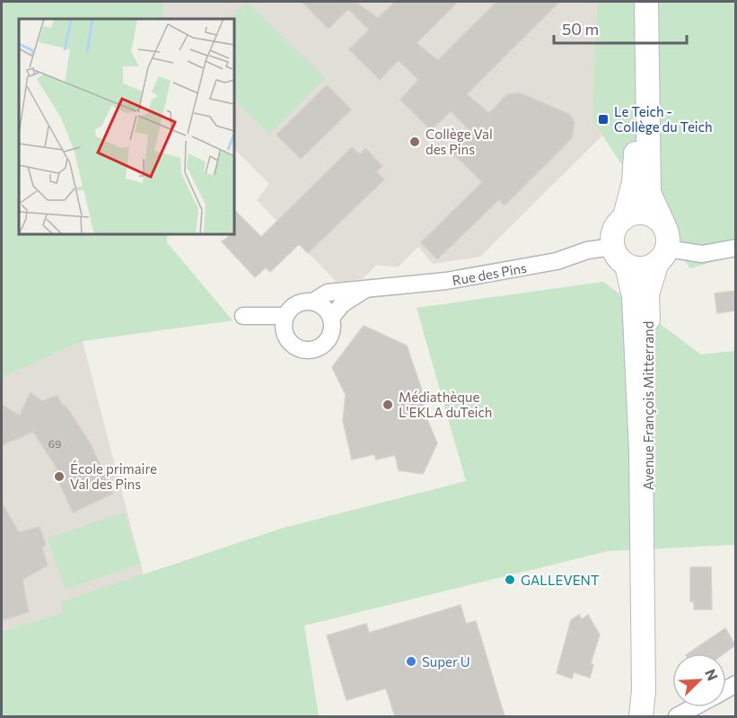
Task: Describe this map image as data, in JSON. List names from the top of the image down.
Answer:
{
  "streets": {
    "main road": ["Avenue François Mitterrand"],
    "street": ["Rue des Pins"]
  },
  "crossings": [
    ["Rue des Pins", "Avenue François Mitterrand"]
  ],
  "places": {
    "transit": ["Le Teich - Collège du Teich"],
    "other": [
      "Collège Val des Pins",
      "Médiathèque L'EKLA duTeich",
      "École primaire Val des Pins",
      "GALLEVENT",
      "Super U"
    ]
  },
  "house_numbers": ["69"],
  "scale_bar": "50 m",
  "north": "top right"
}
